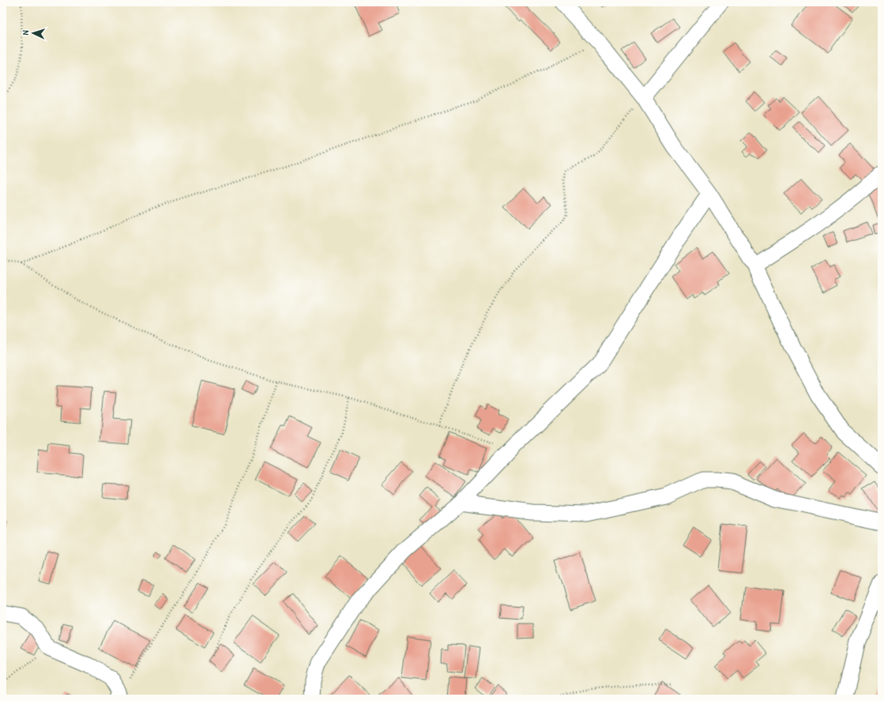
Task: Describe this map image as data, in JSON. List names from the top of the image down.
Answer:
{
  "north": "left"
}
